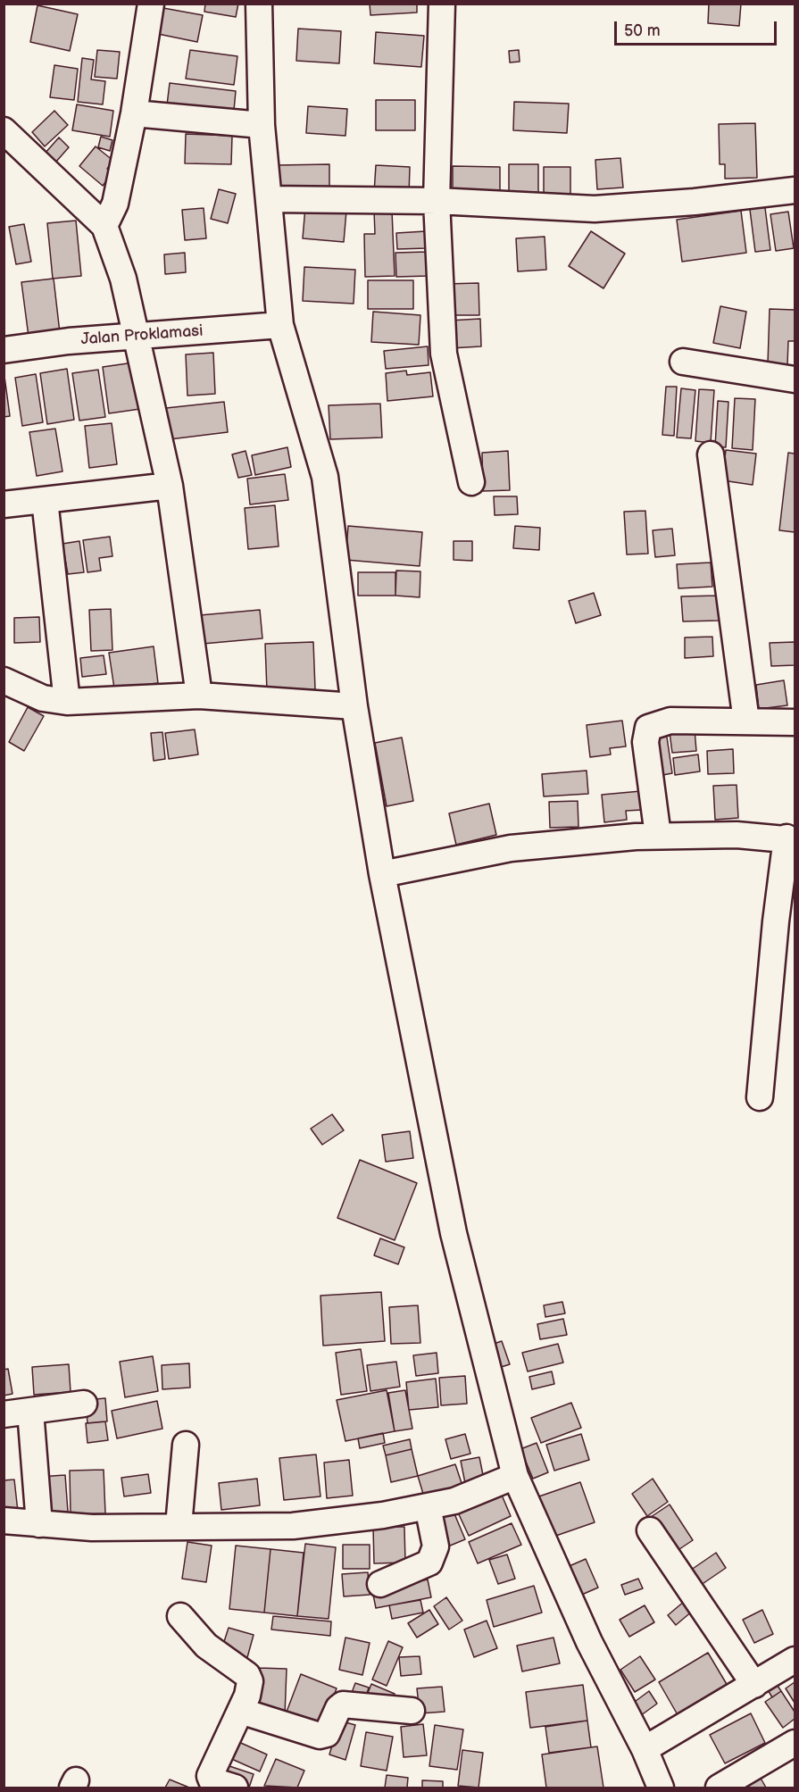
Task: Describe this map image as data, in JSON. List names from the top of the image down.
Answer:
{
  "streets": {
    "street": ["Jalan Proklamasi"]
  },
  "scale_bar": "50 m"
}
